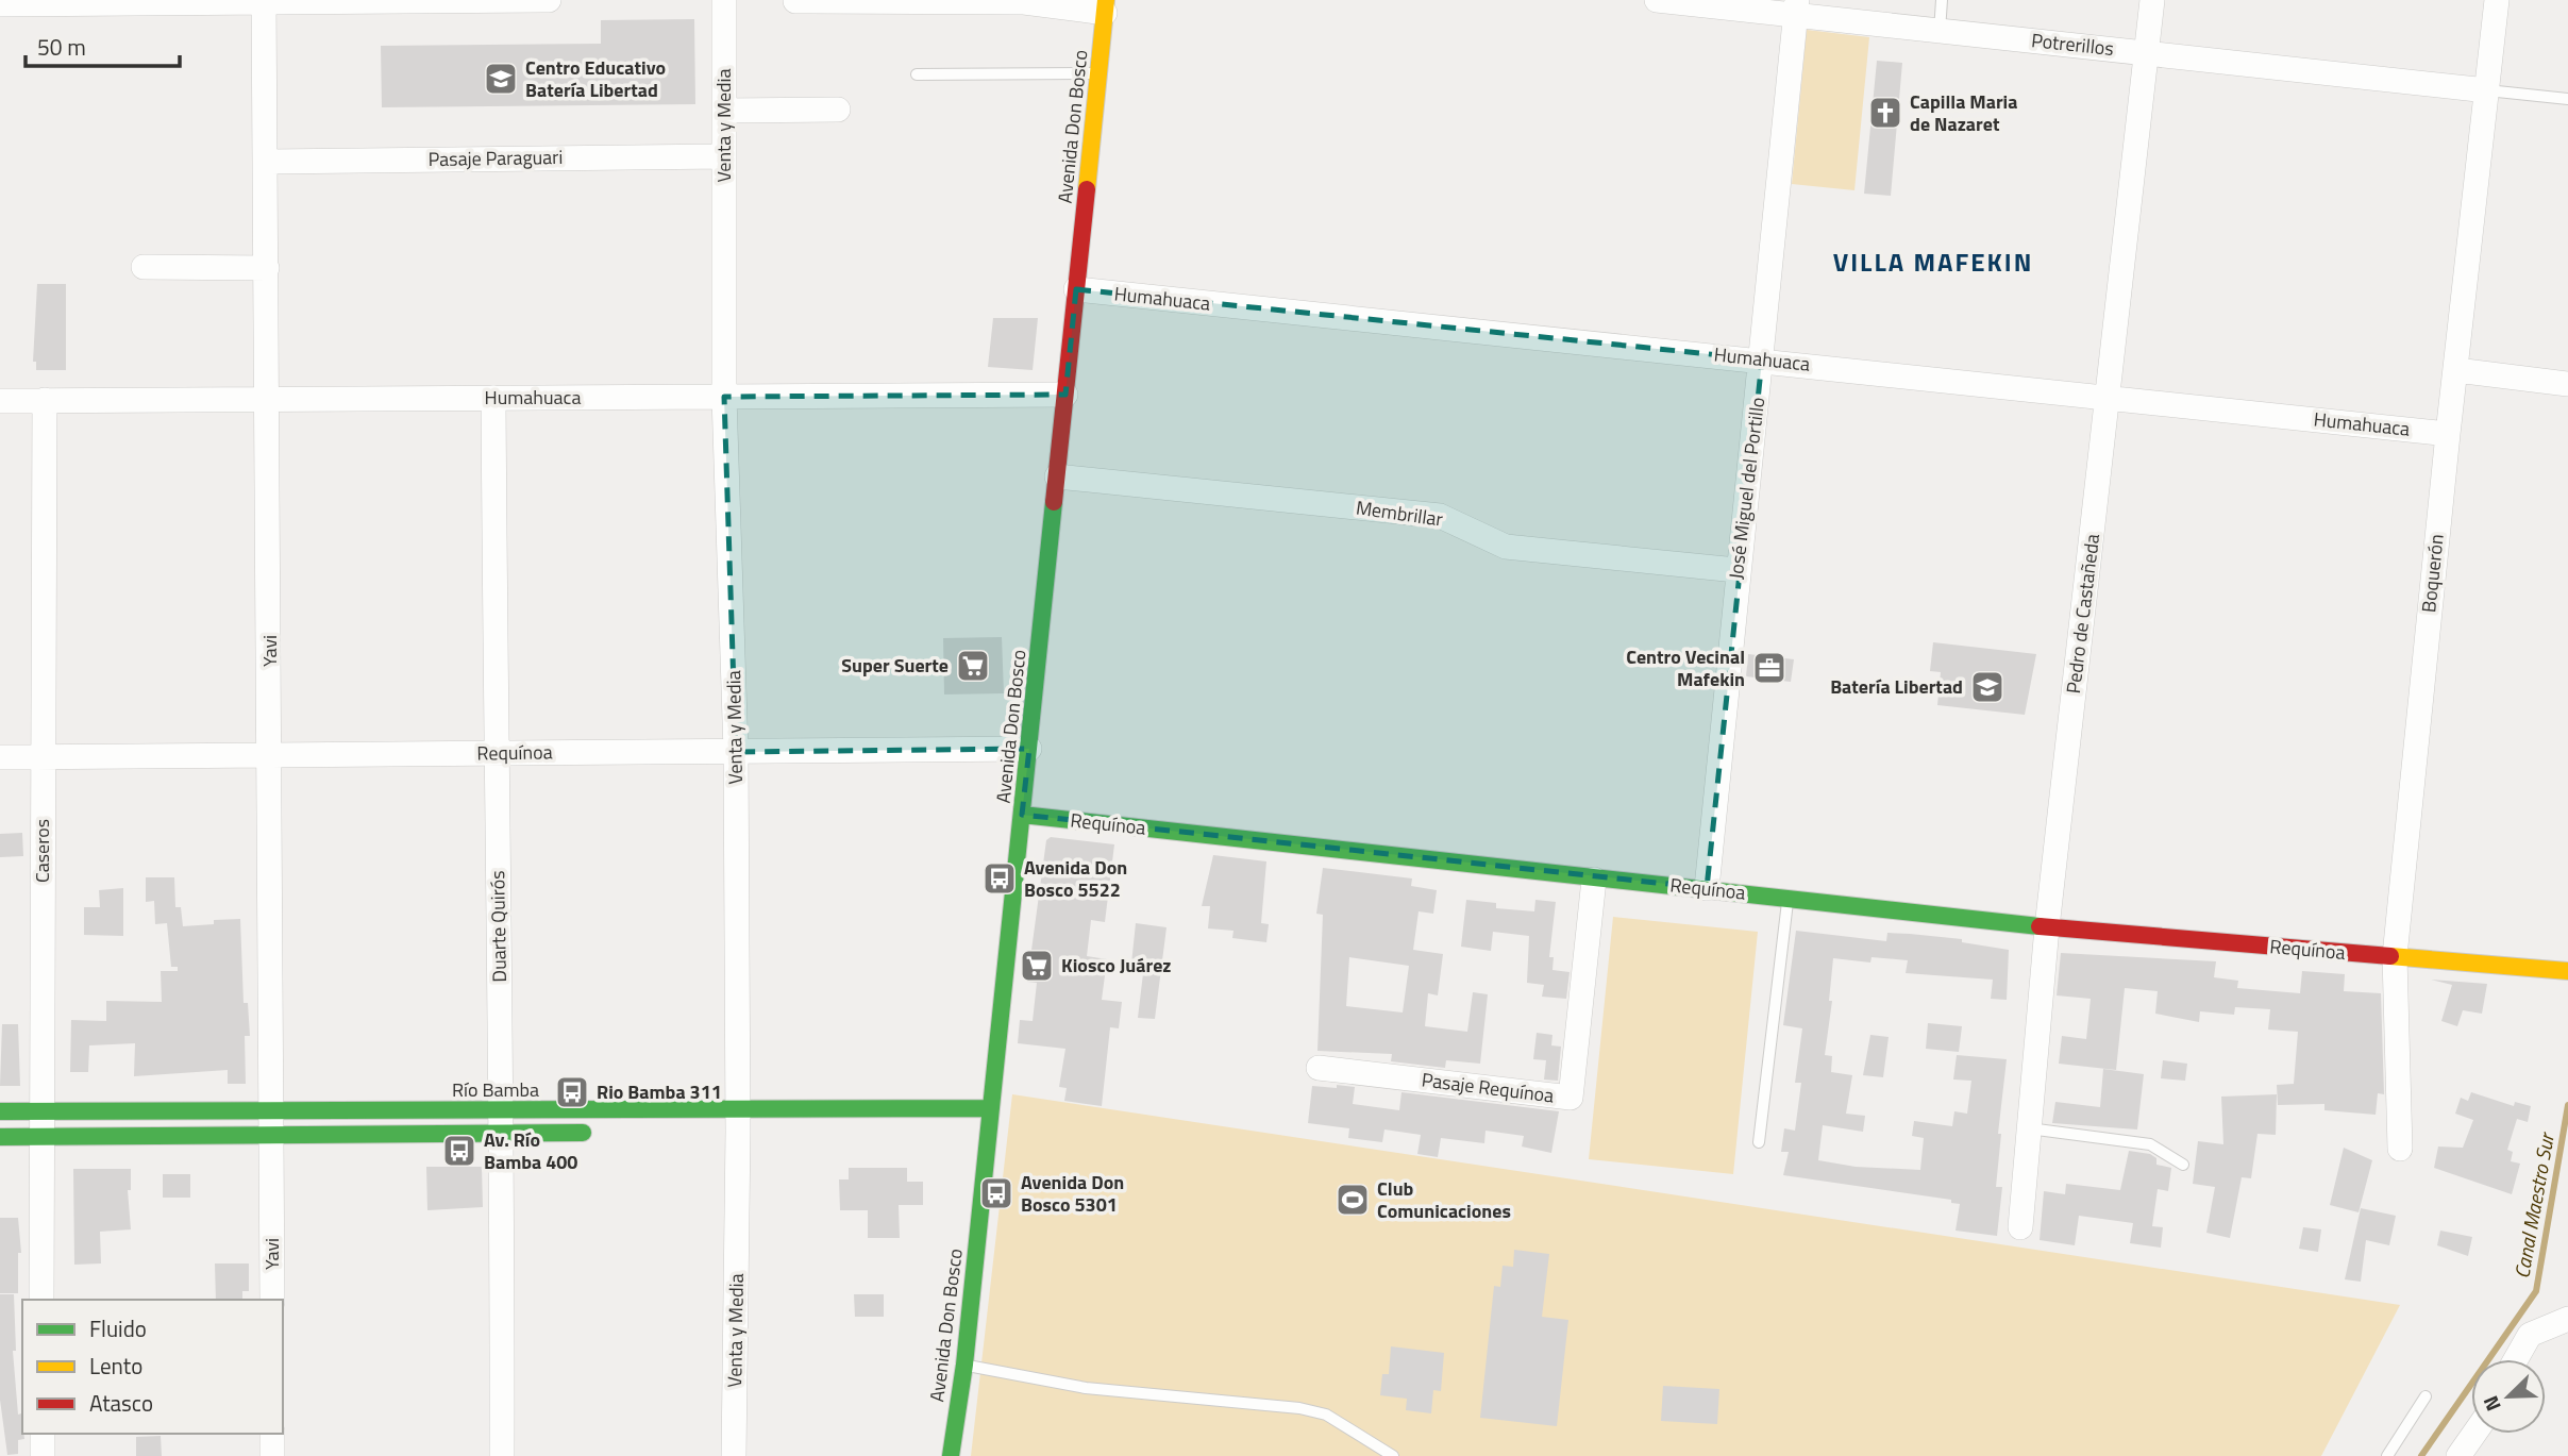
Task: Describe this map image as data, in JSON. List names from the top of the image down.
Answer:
{
  "streets": {
    "main road": ["Avenida Don Bosco", "Requínoa", "Río Bamba"],
    "street": [
      "Potrerillos",
      "Venta y Media",
      "Pasaje Paraguari",
      "Humahuaca",
      "José Miguel del Portillo",
      "Membrillar",
      "Boquerón",
      "Pedro de Castañeda",
      "Yavi",
      "Caseros",
      "Duarte Quirós",
      "Pasaje Requínoa"
    ]
  },
  "crossings": [
    ["Potrerillos", "José Miguel del Portillo"],
    ["Potrerillos", "Boquerón"],
    ["Potrerillos", "Pedro de Castañeda"],
    ["Venta y Media", "Pasaje Paraguari"],
    ["Venta y Media", "Humahuaca"],
    ["Venta y Media", "Requínoa"],
    ["Venta y Media", "Río Bamba"],
    ["Avenida Don Bosco", "Humahuaca"],
    ["Avenida Don Bosco", "Membrillar"],
    ["Avenida Don Bosco", "Requínoa"],
    ["Avenida Don Bosco", "Río Bamba"],
    ["Pasaje Paraguari", "Yavi"],
    ["Humahuaca", "José Miguel del Portillo"],
    ["Humahuaca", "Boquerón"],
    ["Humahuaca", "Pedro de Castañeda"],
    ["Humahuaca", "Yavi"],
    ["Humahuaca", "Caseros"],
    ["Humahuaca", "Duarte Quirós"],
    ["José Miguel del Portillo", "Membrillar"],
    ["José Miguel del Portillo", "Requínoa"],
    ["Boquerón", "Requínoa"],
    ["Pedro de Castañeda", "Requínoa"],
    ["Yavi", "Requínoa"],
    ["Yavi", "Río Bamba"],
    ["Requínoa", "Caseros"],
    ["Requínoa", "Duarte Quirós"],
    ["Requínoa", "Pasaje Requínoa"],
    ["Caseros", "Río Bamba"],
    ["Duarte Quirós", "Río Bamba"]
  ],
  "districts": ["VILLA MAFEKIN"],
  "water": ["Canal Maestro Sur"],
  "places": {
    "school or university": ["Centro Educativo Batería Libertad", "Batería Libertad"],
    "church": ["Capilla Maria de Nazaret"],
    "supermarket": ["Super Suerte", "Kiosco Juárez"],
    "office": ["Centro Vecinal Mafekin"],
    "bus stop": [
      "Avenida Don Bosco 5522",
      "Rio Bamba 311",
      "Av. Río Bamba 400",
      "Avenida Don Bosco 5301"
    ],
    "sports": ["Club Comunicaciones"]
  },
  "legend": ["Fluido", "Lento", "Atasco"],
  "scale_bar": "50 m",
  "north": "bottom left"
}
